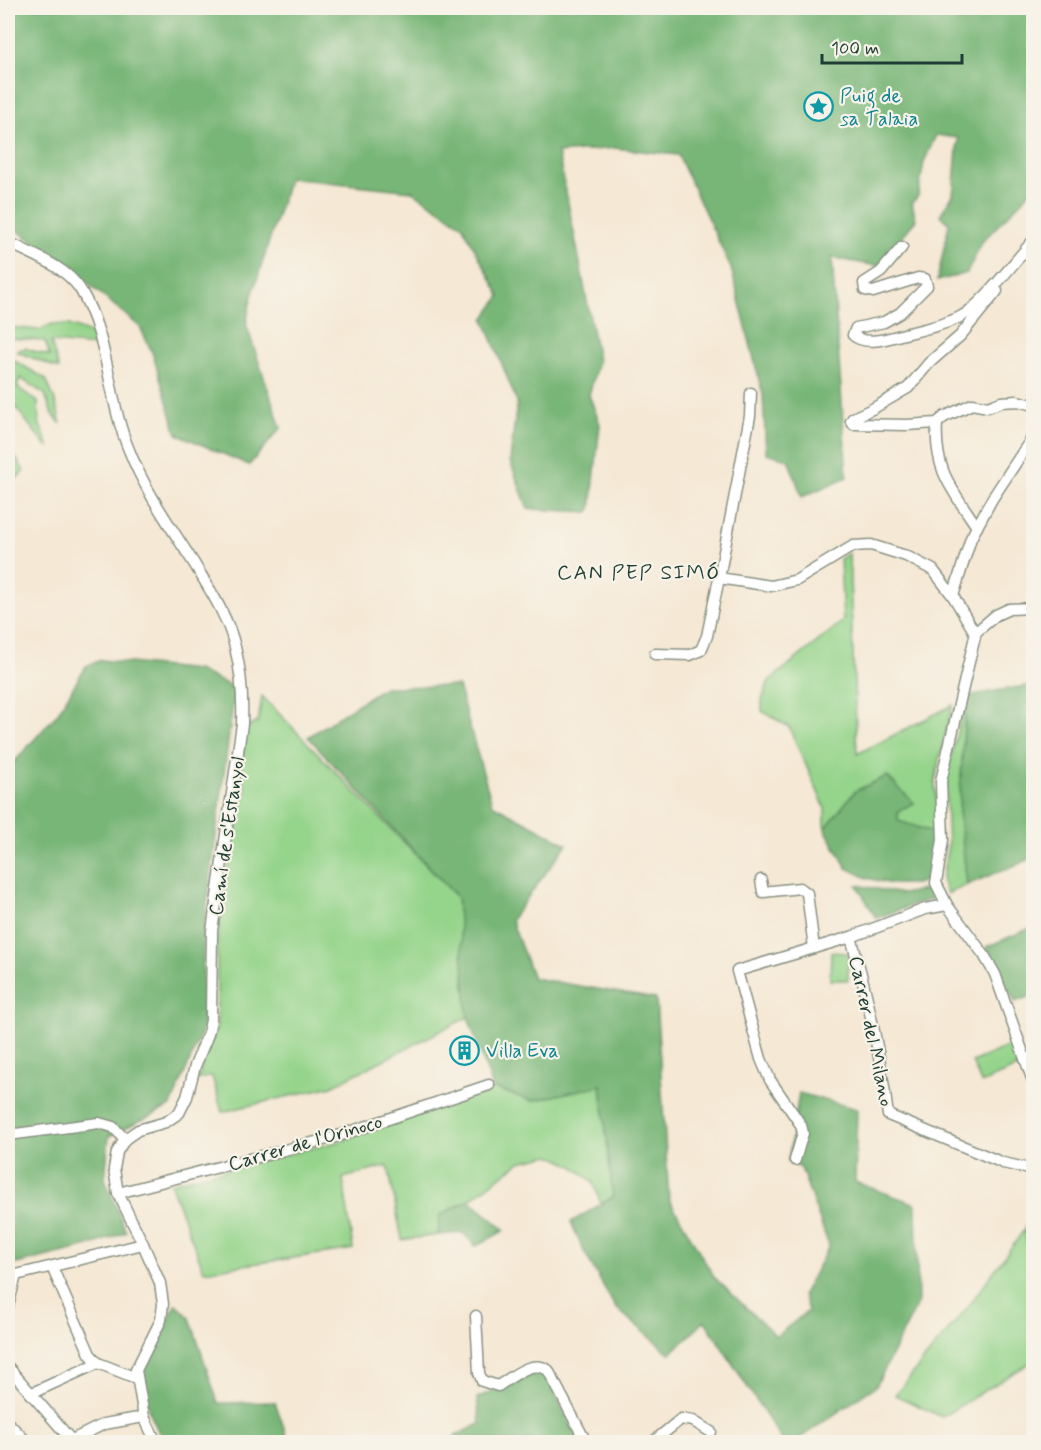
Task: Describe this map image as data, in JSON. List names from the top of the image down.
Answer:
{
  "streets": {
    "street": ["Camí de s'Estanyol", "Carrer del Milano", "Carrer de l'Orinoco"]
  },
  "districts": ["CAN PEP SIMÓ"],
  "places": {
    "place": ["Puig de sa Talaia"],
    "building": ["Villa Eva"]
  },
  "scale_bar": "100 m"
}
